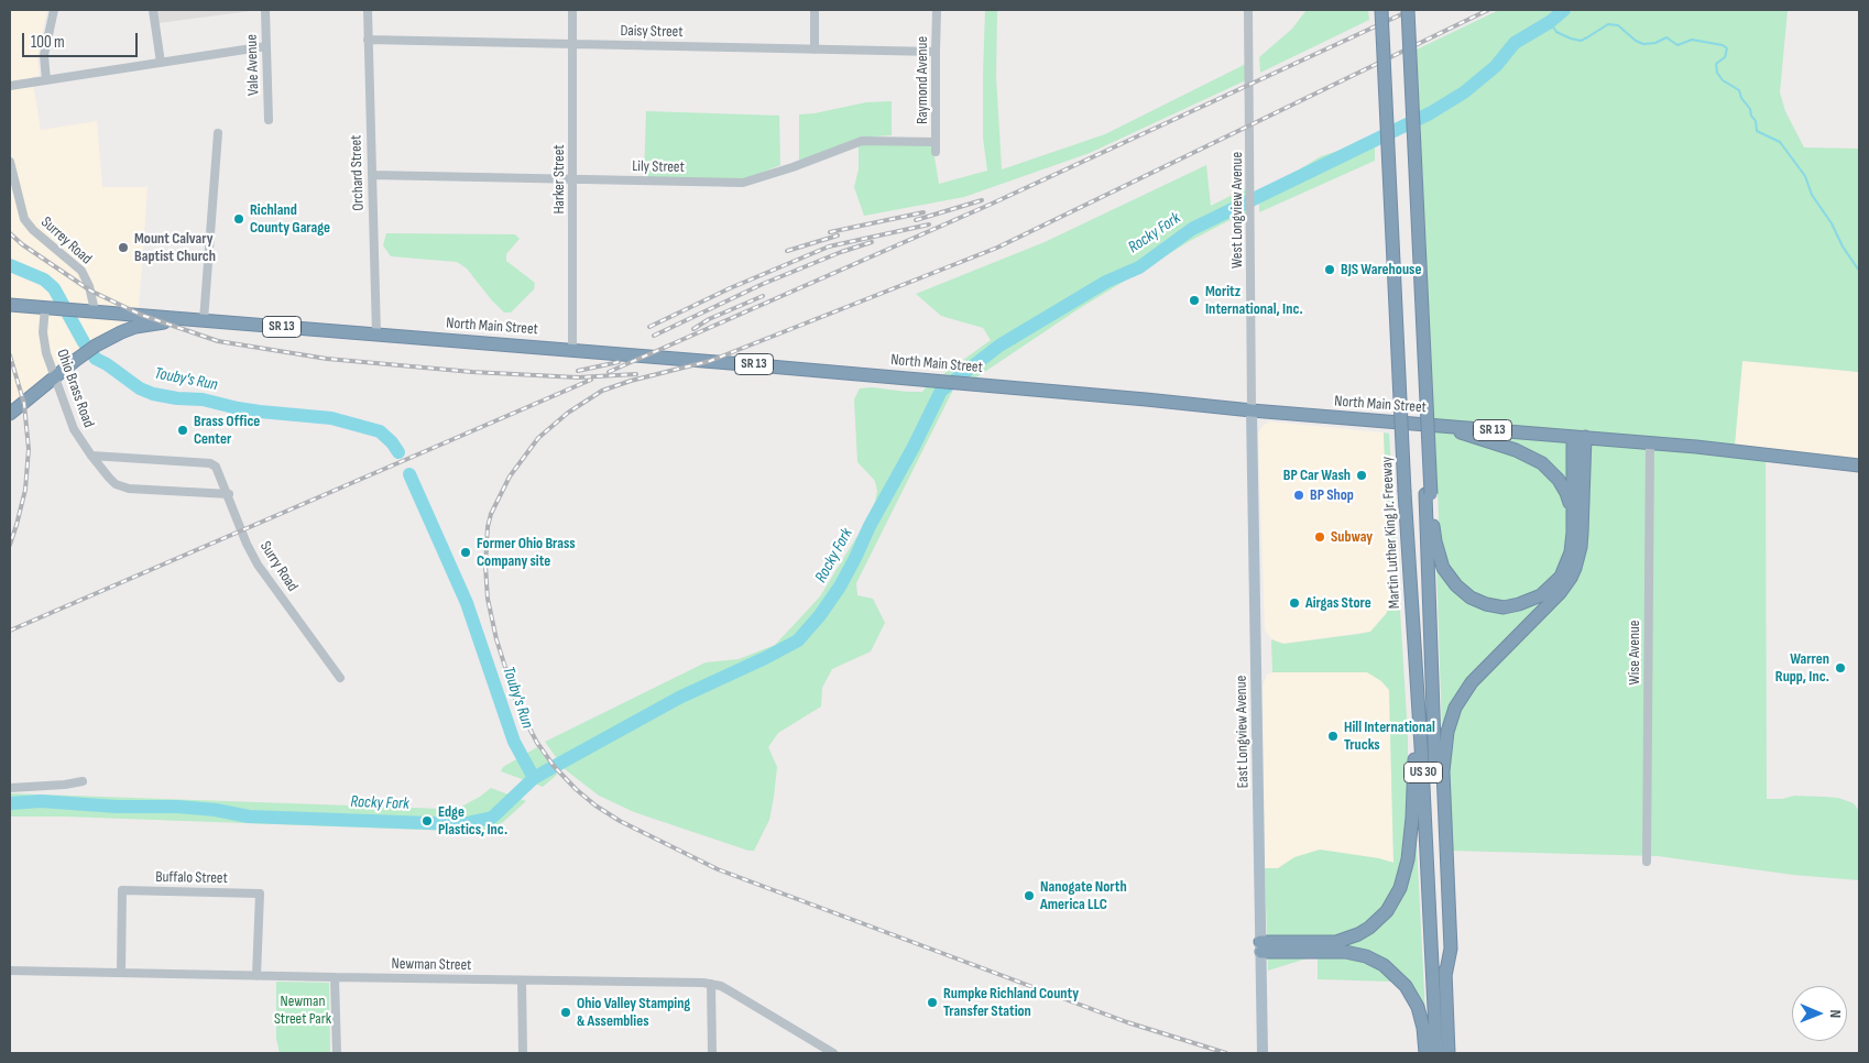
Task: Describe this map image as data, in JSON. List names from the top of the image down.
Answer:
{
  "streets": {
    "highway": [
      "SR 13",
      "North Main Street",
      "Martin Luther King Jr. Freeway",
      "US 30"
    ],
    "main road": ["East Longview Avenue"],
    "street": [
      "Daisy Street",
      "Vale Avenue",
      "Raymond Avenue",
      "Lily Street",
      "Orchard Street",
      "Harker Street",
      "West Longview Avenue",
      "Surrey Road",
      "Ohio Brass Road",
      "Surry Road",
      "Wise Avenue",
      "Buffalo Street",
      "Newman Street"
    ]
  },
  "crossings": [
    ["Daisy Street", "Raymond Avenue"],
    ["Daisy Street", "Orchard Street"],
    ["Daisy Street", "Harker Street"],
    ["Raymond Avenue", "Lily Street"],
    ["Lily Street", "Orchard Street"],
    ["Lily Street", "Harker Street"],
    ["Orchard Street", "North Main Street"],
    ["Harker Street", "North Main Street"],
    ["West Longview Avenue", "North Main Street"],
    ["West Longview Avenue", "East Longview Avenue"],
    ["Surrey Road", "North Main Street"],
    ["SR 13", "North Main Street"],
    ["SR 13", "Ohio Brass Road"],
    ["North Main Street", "Ohio Brass Road"],
    ["North Main Street", "Wise Avenue"],
    ["North Main Street", "East Longview Avenue"],
    ["Ohio Brass Road", "Surry Road"],
    ["Buffalo Street", "Newman Street"]
  ],
  "water": ["Rocky Fork", "Touby's Run"],
  "parks": ["Newman Street Park"],
  "places": [
    "Richland County Garage",
    "Mount Calvary Baptist Church",
    "BJS Warehouse",
    "Moritz International, Inc.",
    "Brass Office Center",
    "BP Car Wash",
    "BP Shop",
    "Subway",
    "Former Ohio Brass Company site",
    "Airgas Store",
    "Warren Rupp, Inc.",
    "Hill International Trucks",
    "Edge Plastics, Inc.",
    "Nanogate North America LLC",
    "Rumpke Richland County Transfer Station",
    "Ohio Valley Stamping & Assemblies"
  ],
  "scale_bar": "100 m",
  "north": "right"
}
